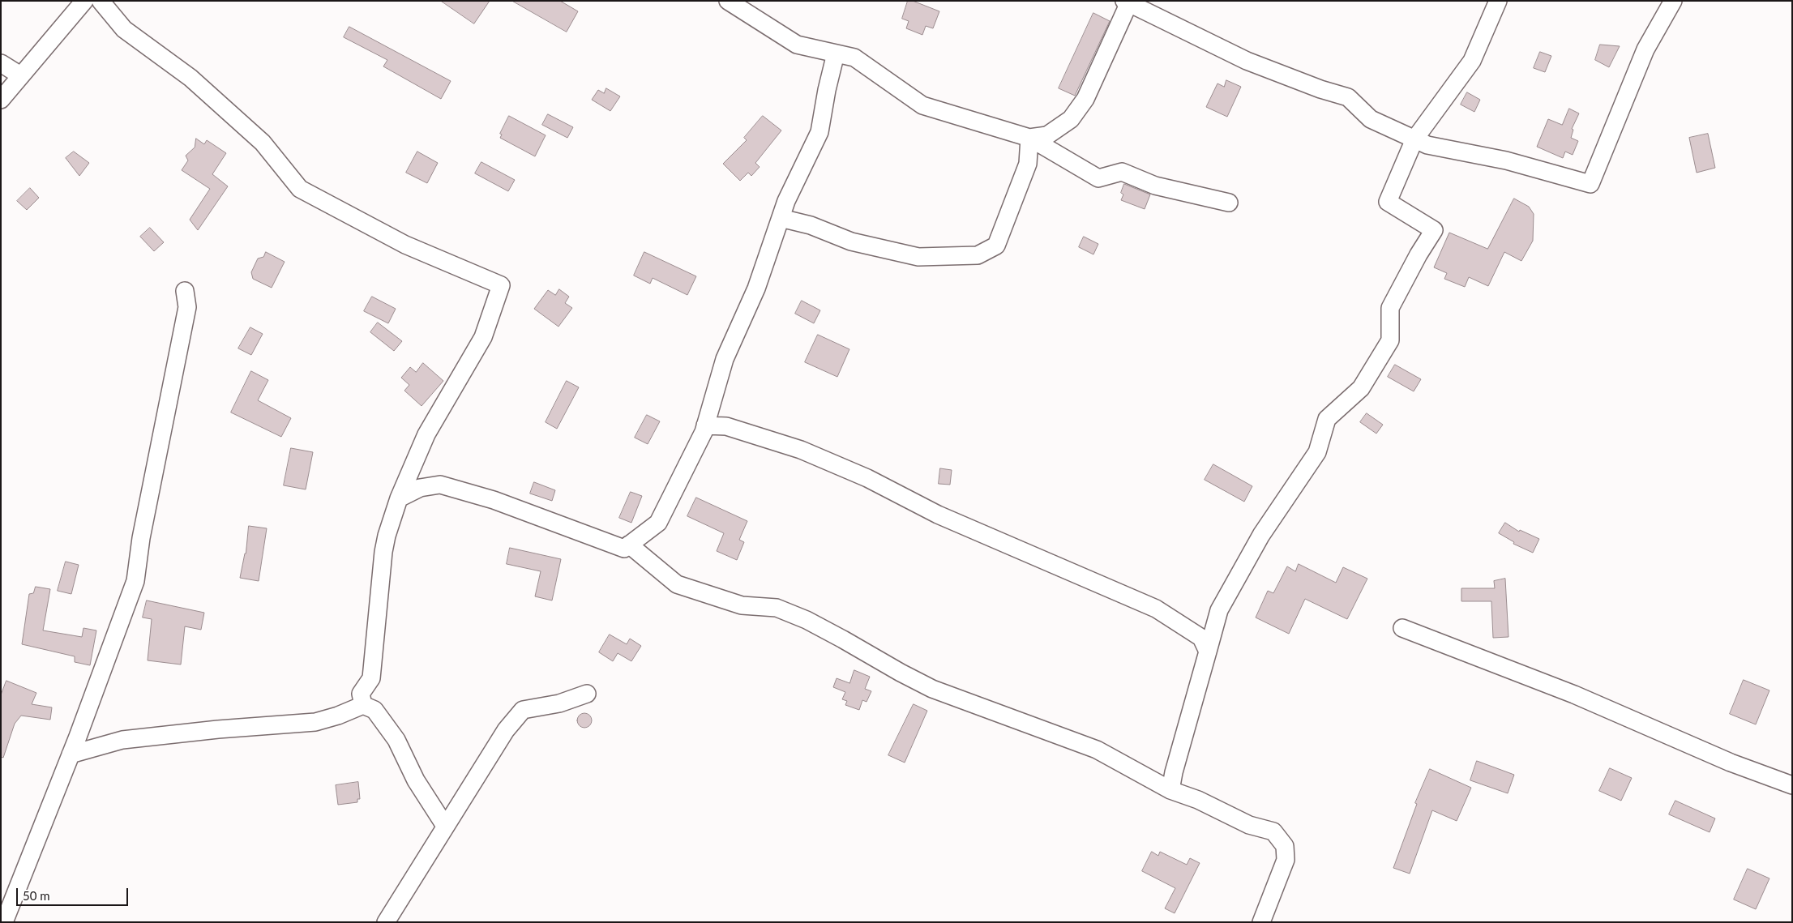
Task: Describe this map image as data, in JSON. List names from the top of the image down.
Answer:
{
  "scale_bar": "50 m"
}
